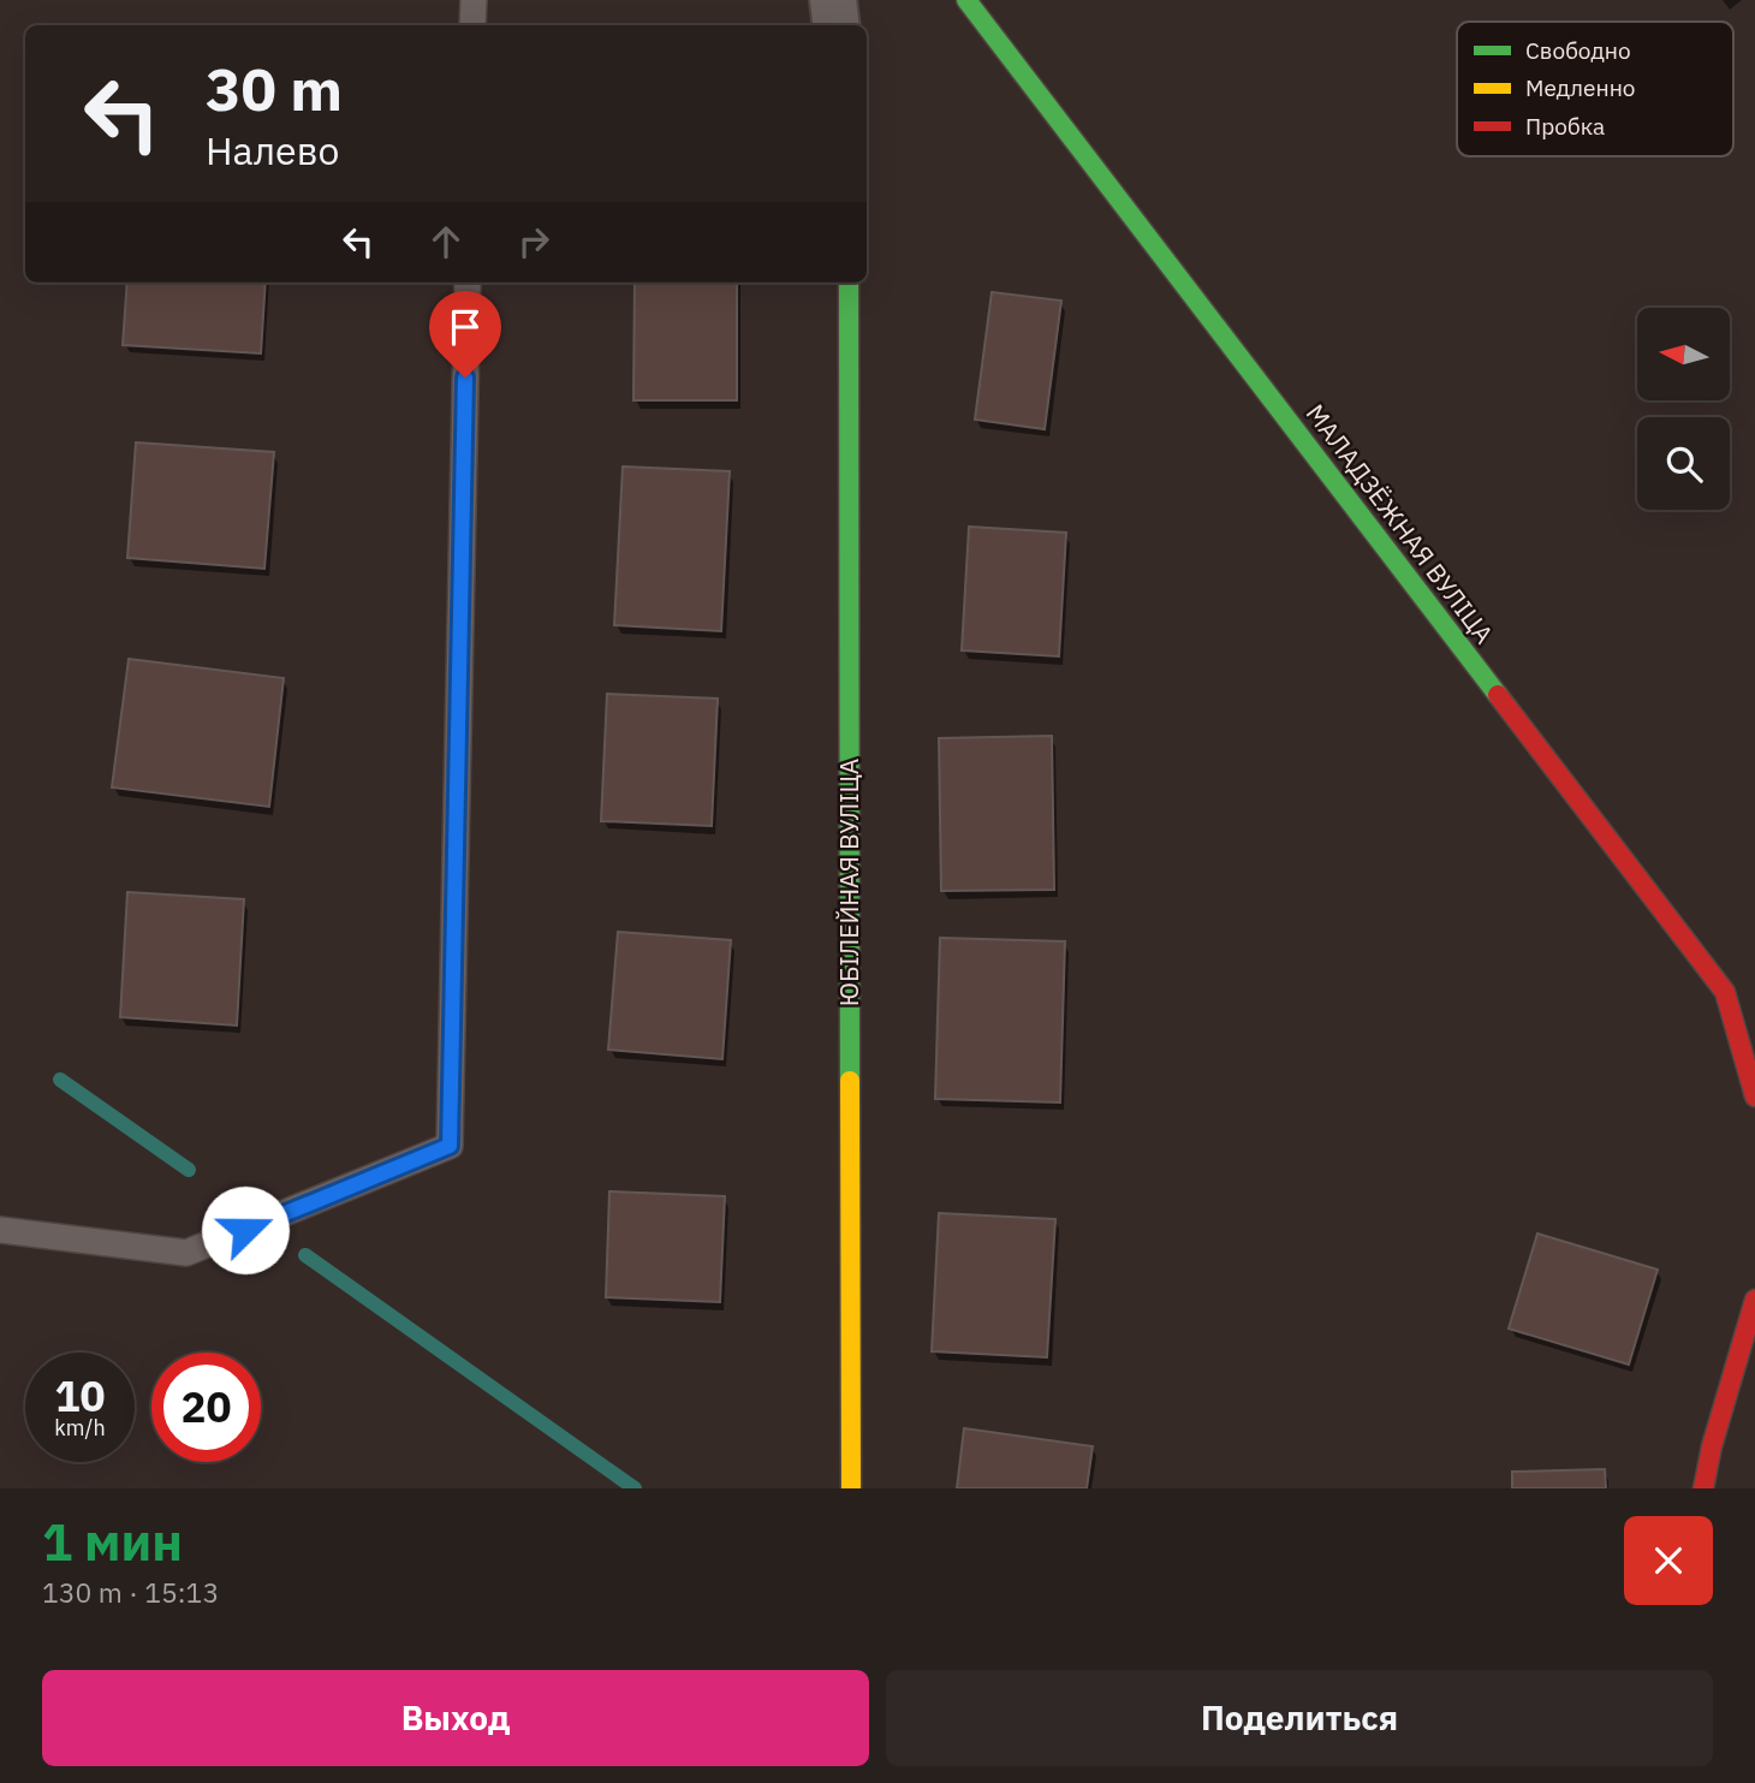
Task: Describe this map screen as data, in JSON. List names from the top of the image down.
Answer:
{
  "streets": {
    "street": ["МАЛАДЗЁЖНАЯ ВУЛІЦА", "ЮБІЛЕЙНАЯ ВУЛІЦА"]
  },
  "legend": ["Свободно", "Медленно", "Пробка"],
  "north": "left",
  "page": {
    "turn": ["30 m", "Налево"],
    "speed": "10 km/h",
    "limit": "20",
    "heading": ["1 мин", "130 m · 15:13"],
    "buttons": ["Выход", "Поделиться"]
  }
}
